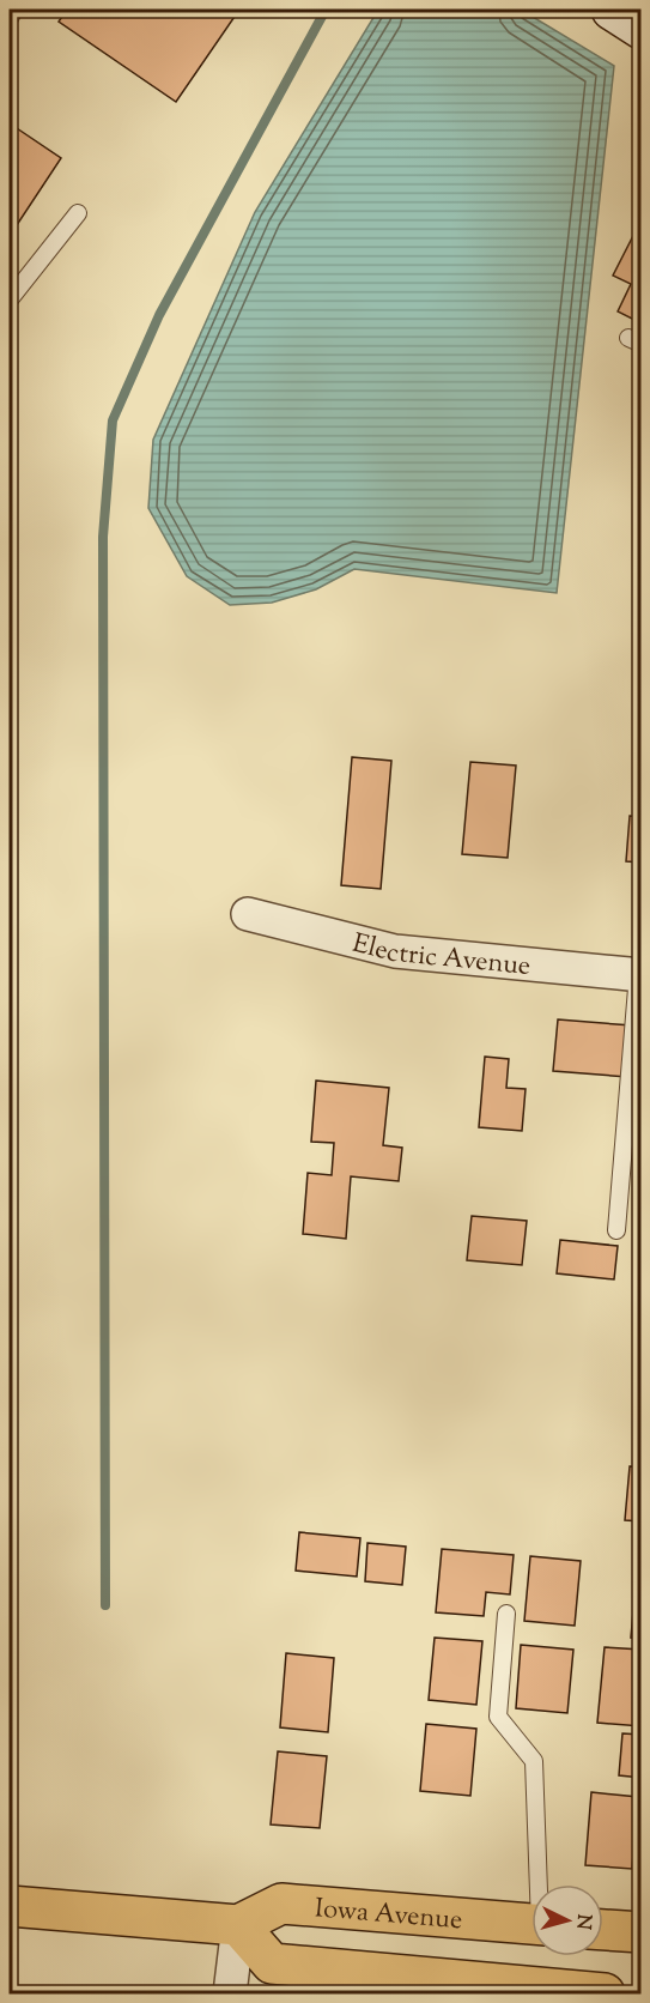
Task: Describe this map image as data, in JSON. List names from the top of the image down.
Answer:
{
  "streets": {
    "main road": ["Iowa Avenue"],
    "street": ["Electric Avenue"]
  },
  "north": "right"
}
